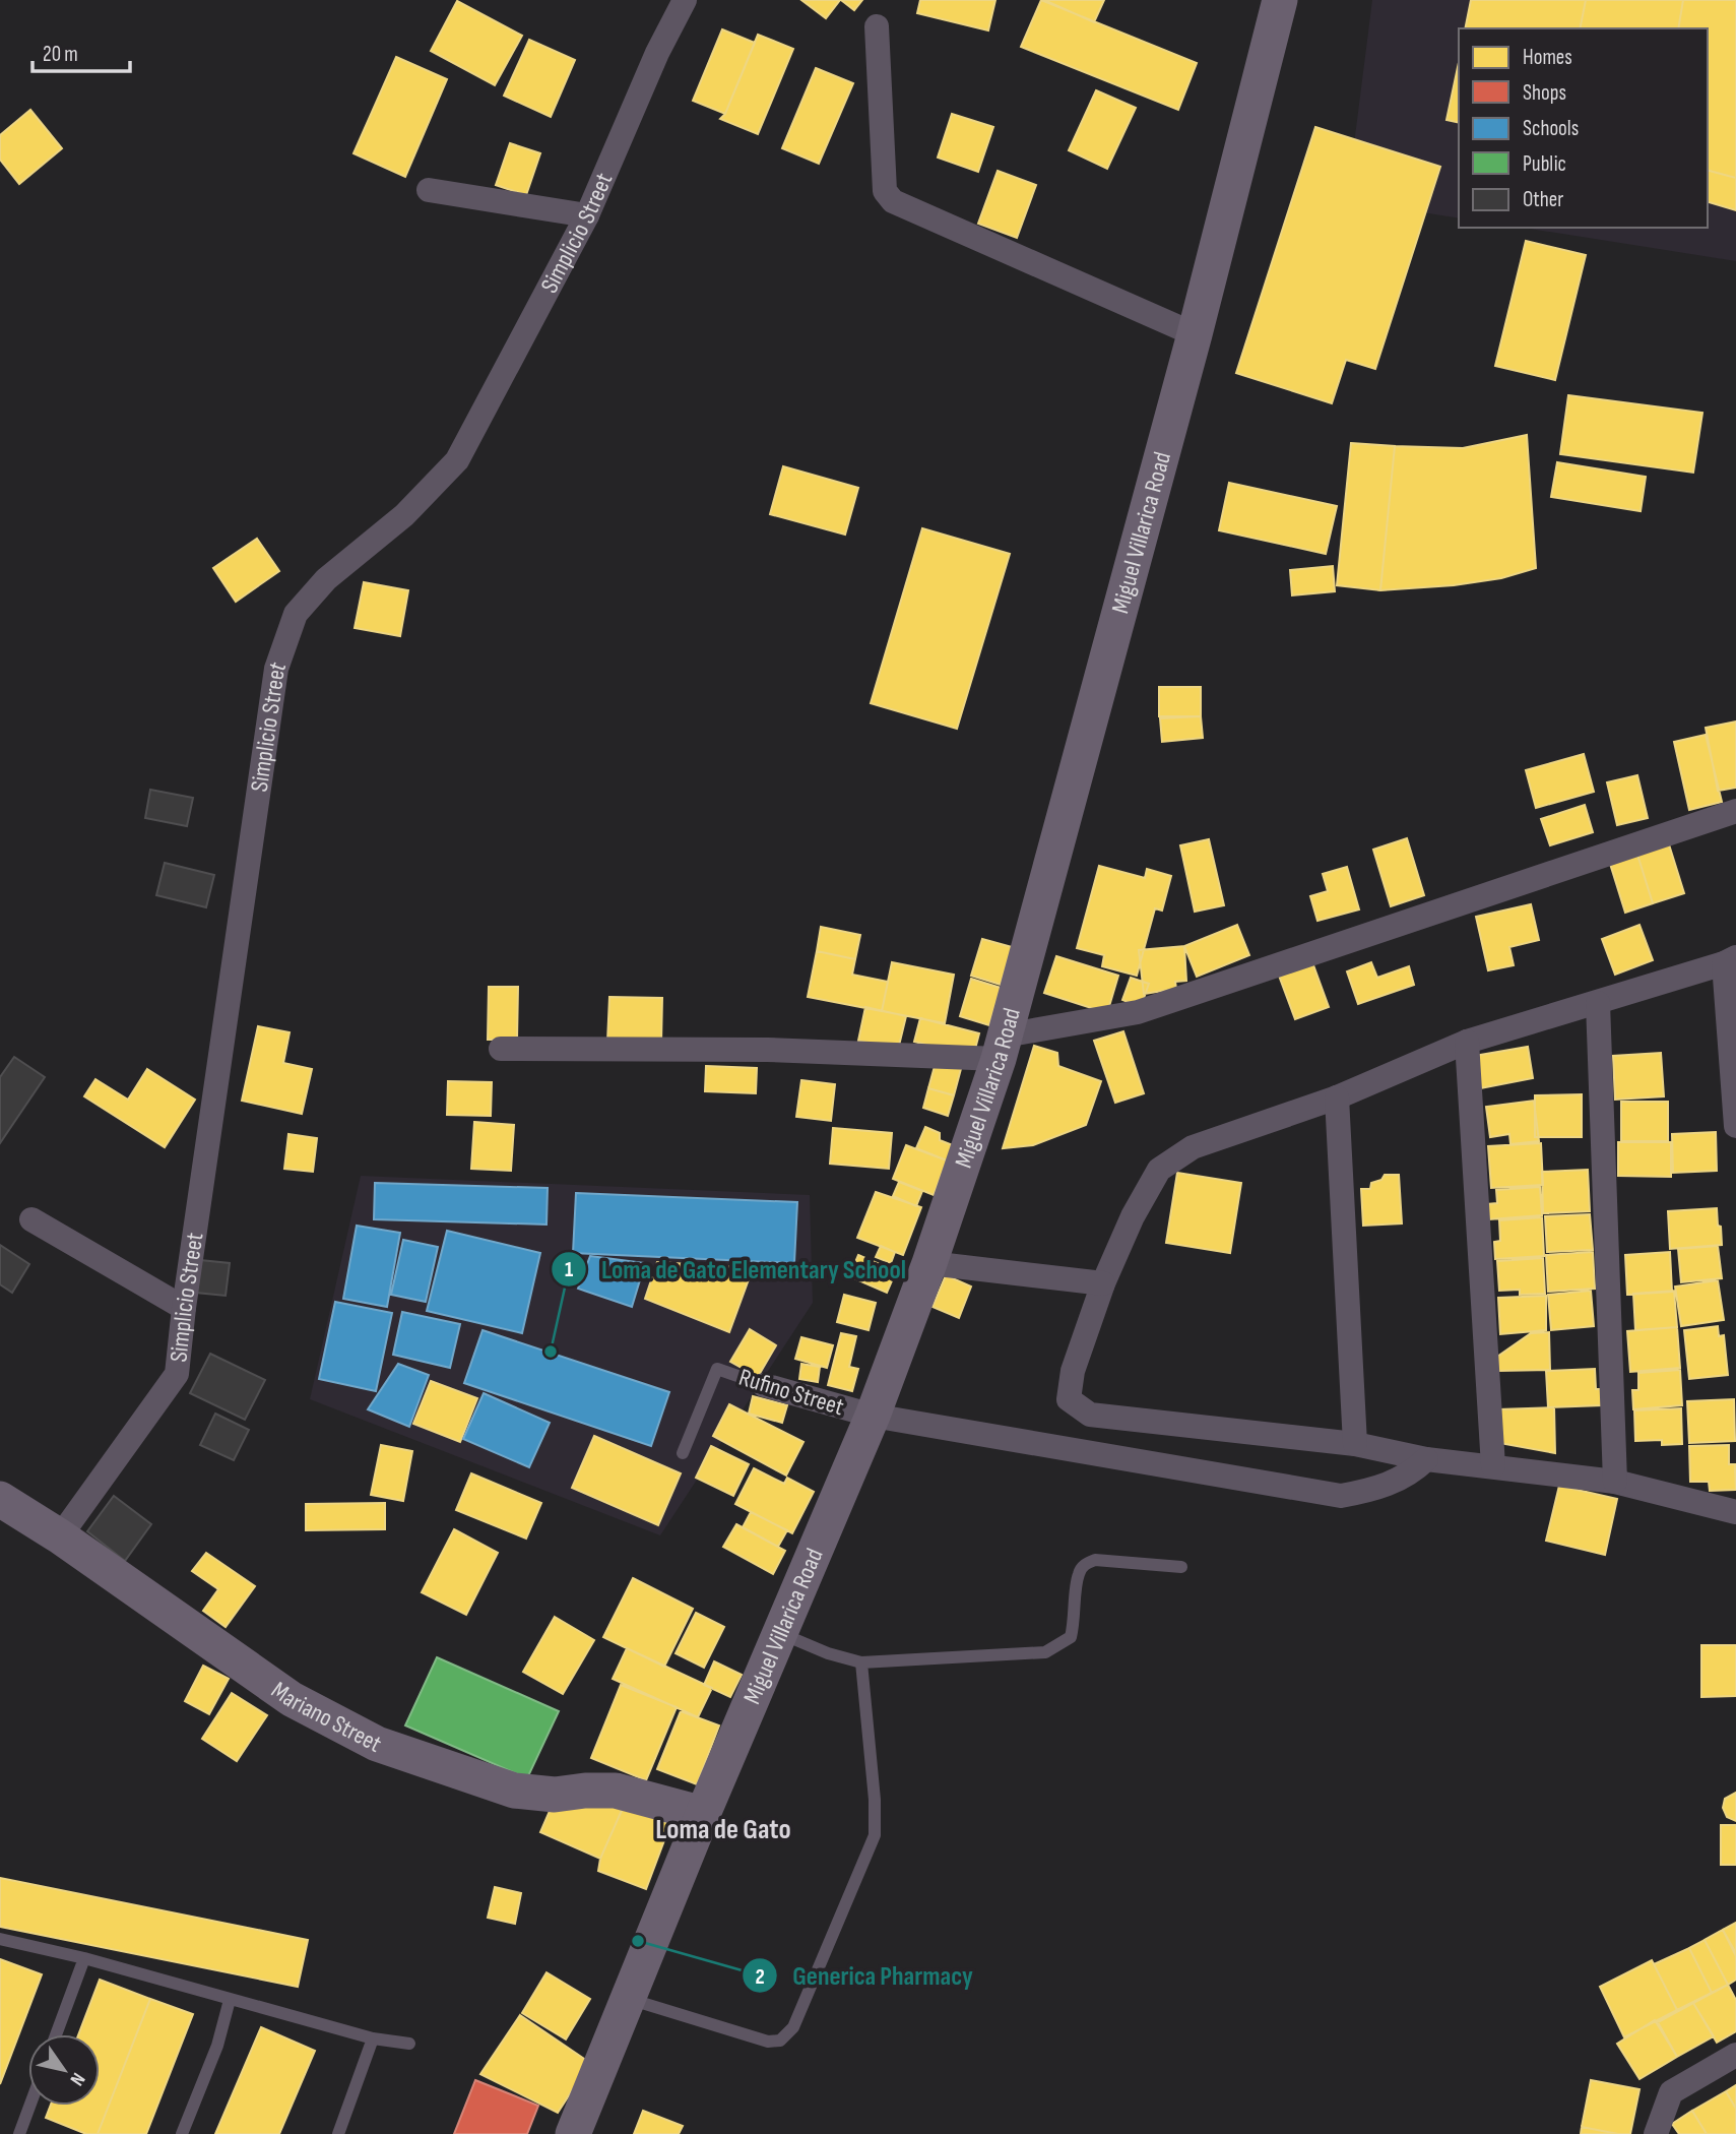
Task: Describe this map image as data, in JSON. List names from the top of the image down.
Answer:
{
  "streets": {
    "main road": ["Miguel Villarica Road", "Mariano Street"],
    "street": ["Simplicio Street", "Rufino Street"]
  },
  "crossings": [
    ["Simplicio Street", "Mariano Street"],
    ["Miguel Villarica Road", "Rufino Street"],
    ["Miguel Villarica Road", "Mariano Street"]
  ],
  "districts": ["Loma de Gato"],
  "places": ["Loma de Gato Elementary School", "Generica Pharmacy"],
  "legend": [
    "Homes",
    "Shops",
    "Schools",
    "Public",
    "Other"
  ],
  "scale_bar": "20 m",
  "north": "bottom right"
}
